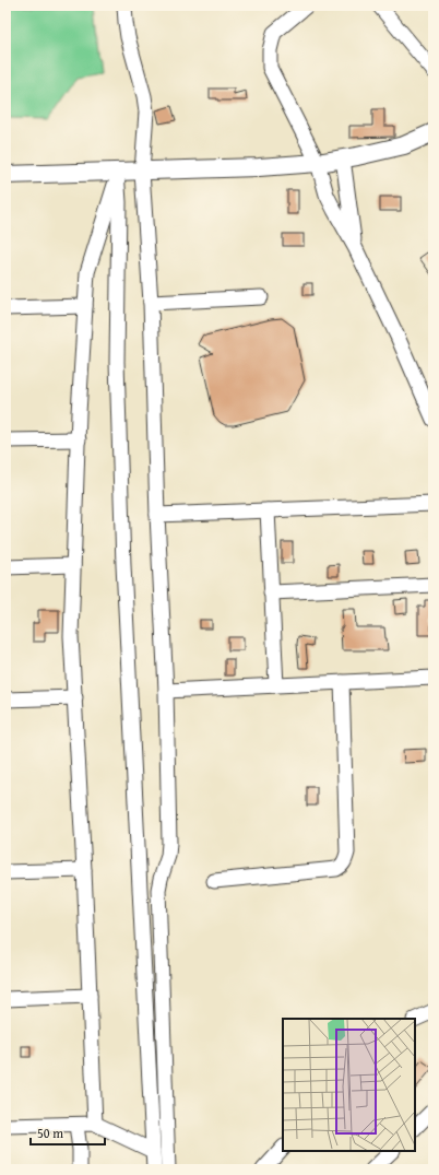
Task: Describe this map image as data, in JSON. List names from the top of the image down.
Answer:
{
  "scale_bar": "50 m"
}
